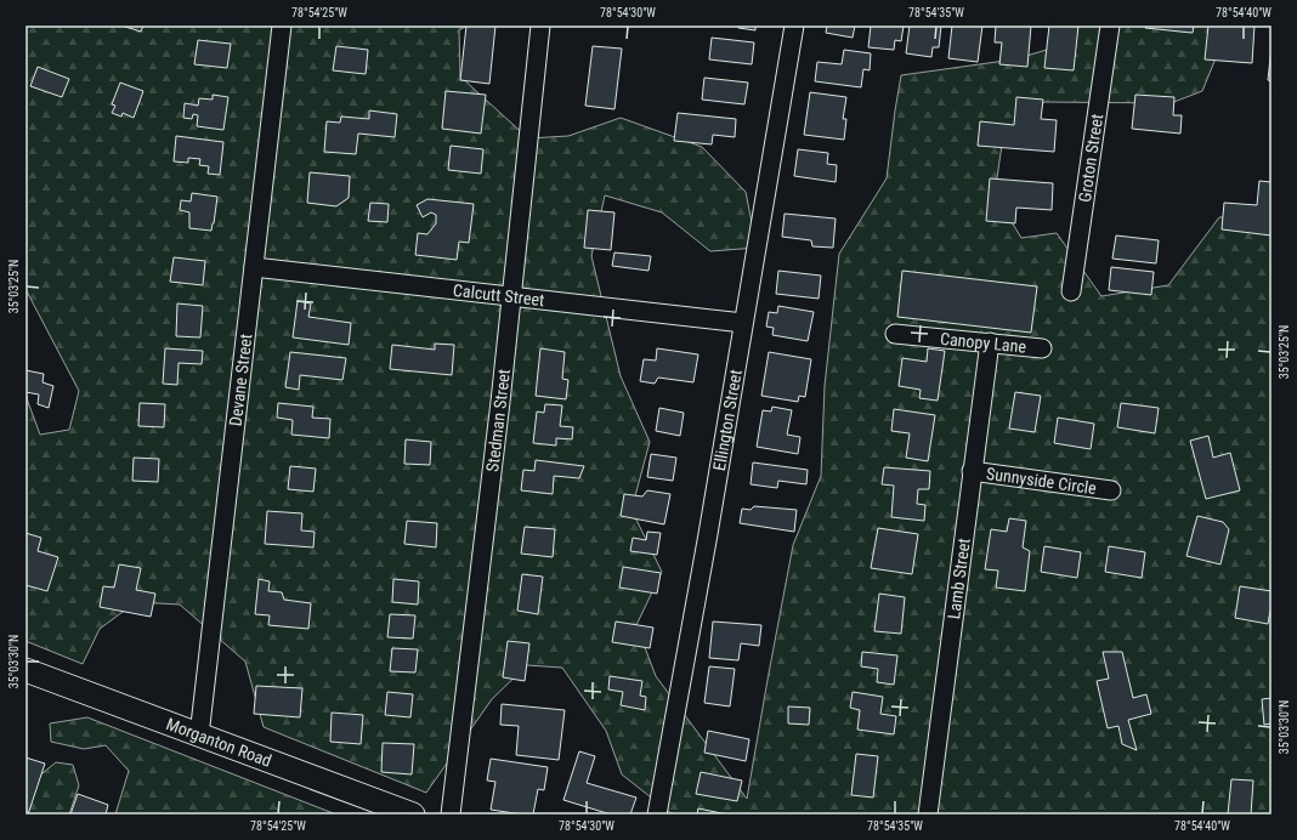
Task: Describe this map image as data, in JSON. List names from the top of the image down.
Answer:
{
  "streets": {
    "main road": ["Morganton Road"],
    "street": [
      "Groton Street",
      "Calcutt Street",
      "Canopy Lane",
      "Devane Street",
      "Stedman Street",
      "Ellington Street",
      "Sunnyside Circle",
      "Lamb Street"
    ]
  },
  "crossings": [
    ["Calcutt Street", "Devane Street"],
    ["Calcutt Street", "Stedman Street"],
    ["Calcutt Street", "Ellington Street"],
    ["Canopy Lane", "Lamb Street"],
    ["Devane Street", "Morganton Road"],
    ["Sunnyside Circle", "Lamb Street"]
  ],
  "coordinates": [
    "78°54'25\"W",
    "78°54'30\"W",
    "78°54'35\"W",
    "78°54'40\"W",
    "35°03'25\"N",
    "35°03'30\"N"
  ]
}
